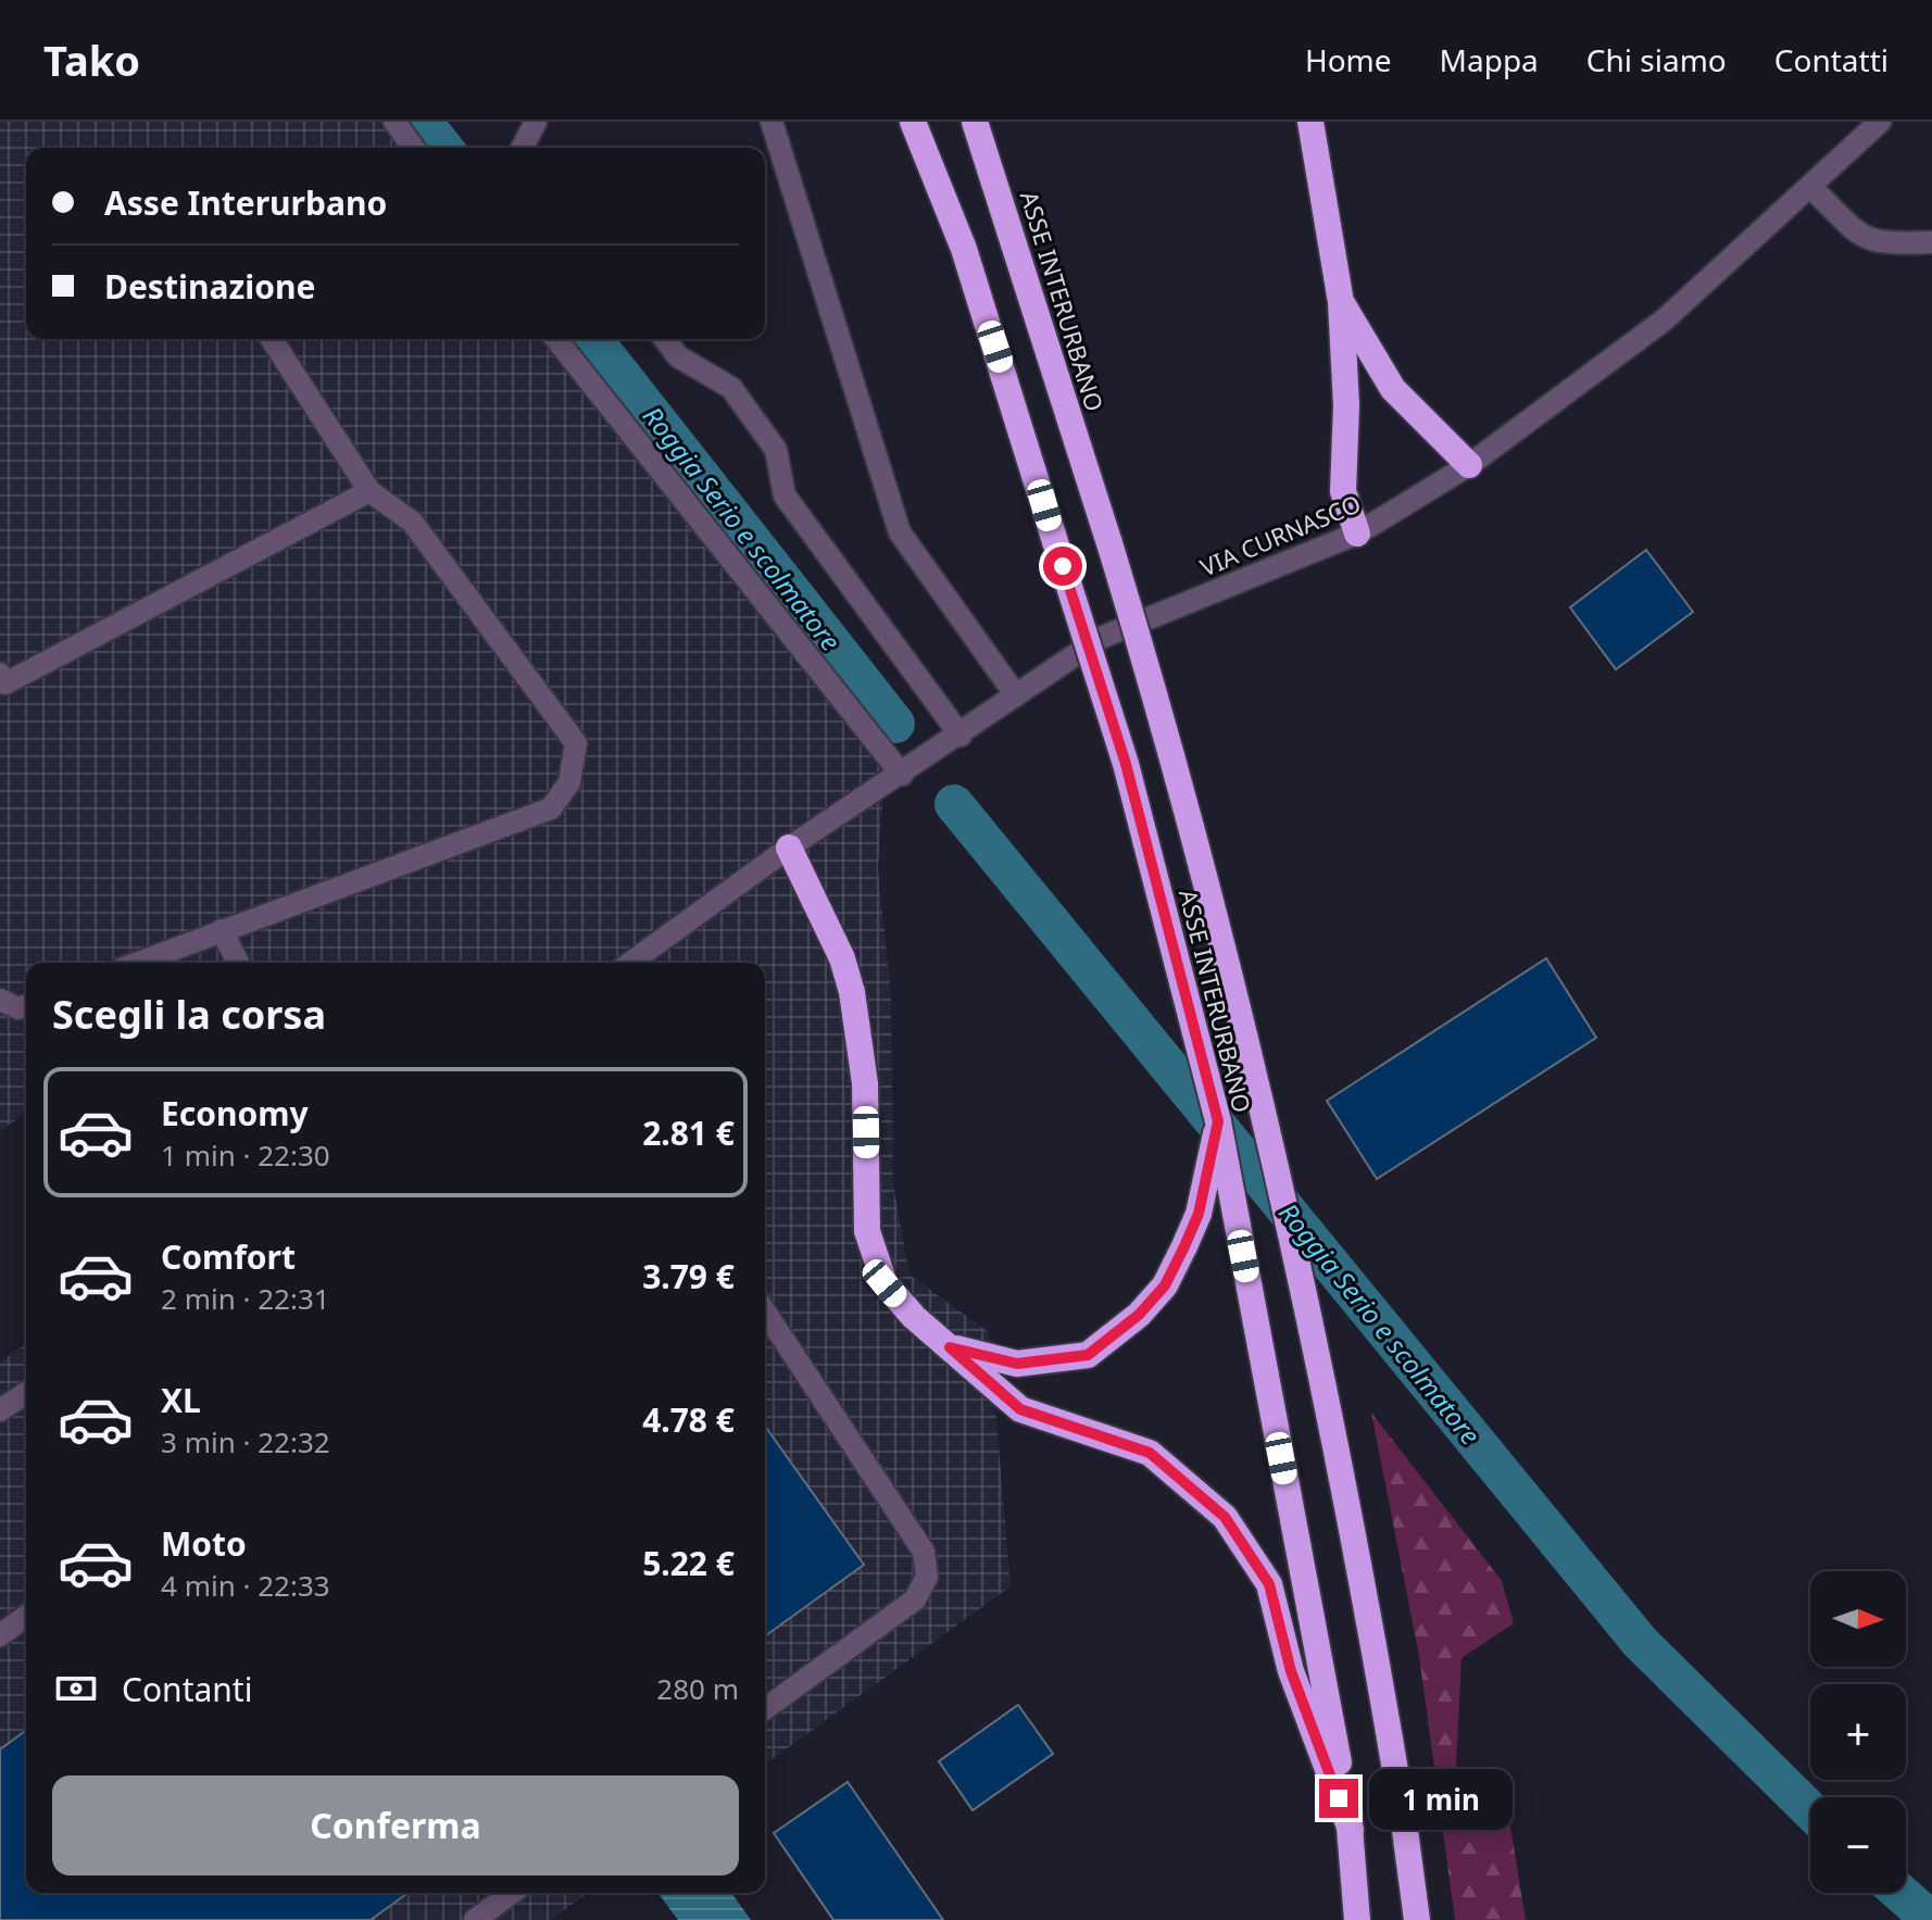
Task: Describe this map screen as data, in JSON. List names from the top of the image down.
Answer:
{
  "streets": {
    "highway": ["ASSE INTERURBANO"],
    "street": ["VIA CURNASCO"]
  },
  "water": ["Roggia Serio e scolmatore"],
  "north": "right",
  "page": {
    "header": "Tako",
    "nav": [
      "Home",
      "Mappa",
      "Chi siamo",
      "Contatti"
    ],
    "banner": ["Asse Interurbano", "Destinazione"],
    "heading": "Scegli la corsa",
    "list": [
      {
        "name": "Economy",
        "note": "1 min · 22:30",
        "value": "2.81 €"
      },
      {
        "name": "Comfort",
        "note": "2 min · 22:31",
        "value": "3.79 €"
      },
      {
        "name": "XL",
        "note": "3 min · 22:32",
        "value": "4.78 €"
      },
      {
        "name": "Moto",
        "note": "4 min · 22:33",
        "value": "5.22 €"
      }
    ],
    "map_buttons": ["+", "−"],
    "pay": ["Contanti", "280 m"],
    "buttons": "Conferma",
    "bubble": "1 min"
  }
}
